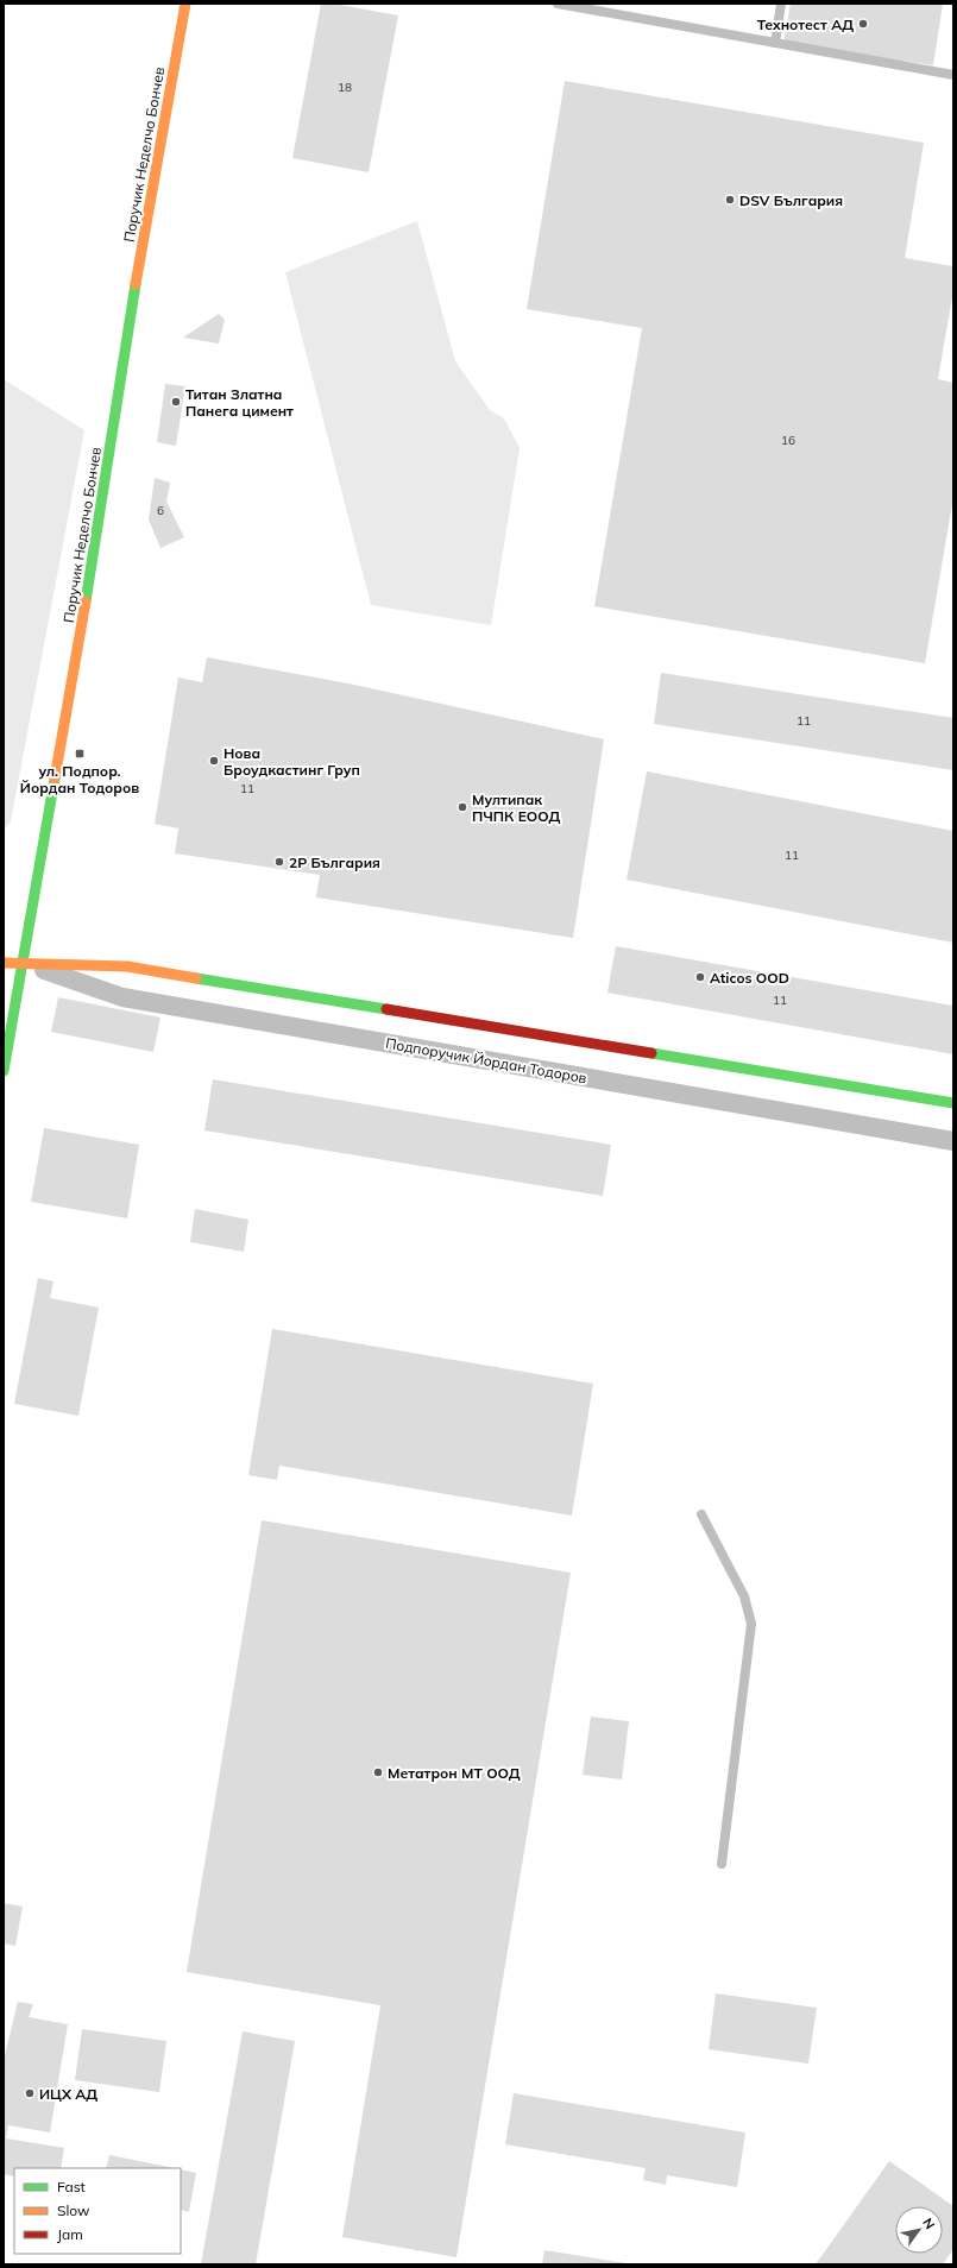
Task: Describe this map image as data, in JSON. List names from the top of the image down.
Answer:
{
  "streets": {
    "street": ["Поручик Неделчо Бончев", "Подпоручик Йордан Тодоров"]
  },
  "crossings": [
    ["Поручик Неделчо Бончев", "Подпоручик Йордан Тодоров"]
  ],
  "places": {
    "other": [
      "Технотест АД",
      "DSV България",
      "Титан Златна Панега цимент",
      "Нова Броудкастинг Груп",
      "Мултипак ПЧПК ЕООД",
      "2Р България",
      "Aticos OOD",
      "Метатрон МТ ООД",
      "ИЦХ АД"
    ],
    "transit": ["ул. Подпор. Йордан Тодоров"]
  },
  "house_numbers": [
    "18",
    "16",
    "6",
    "11",
    "11",
    "11",
    "11"
  ],
  "legend": ["Fast", "Slow", "Jam"],
  "north": "top right"
}
